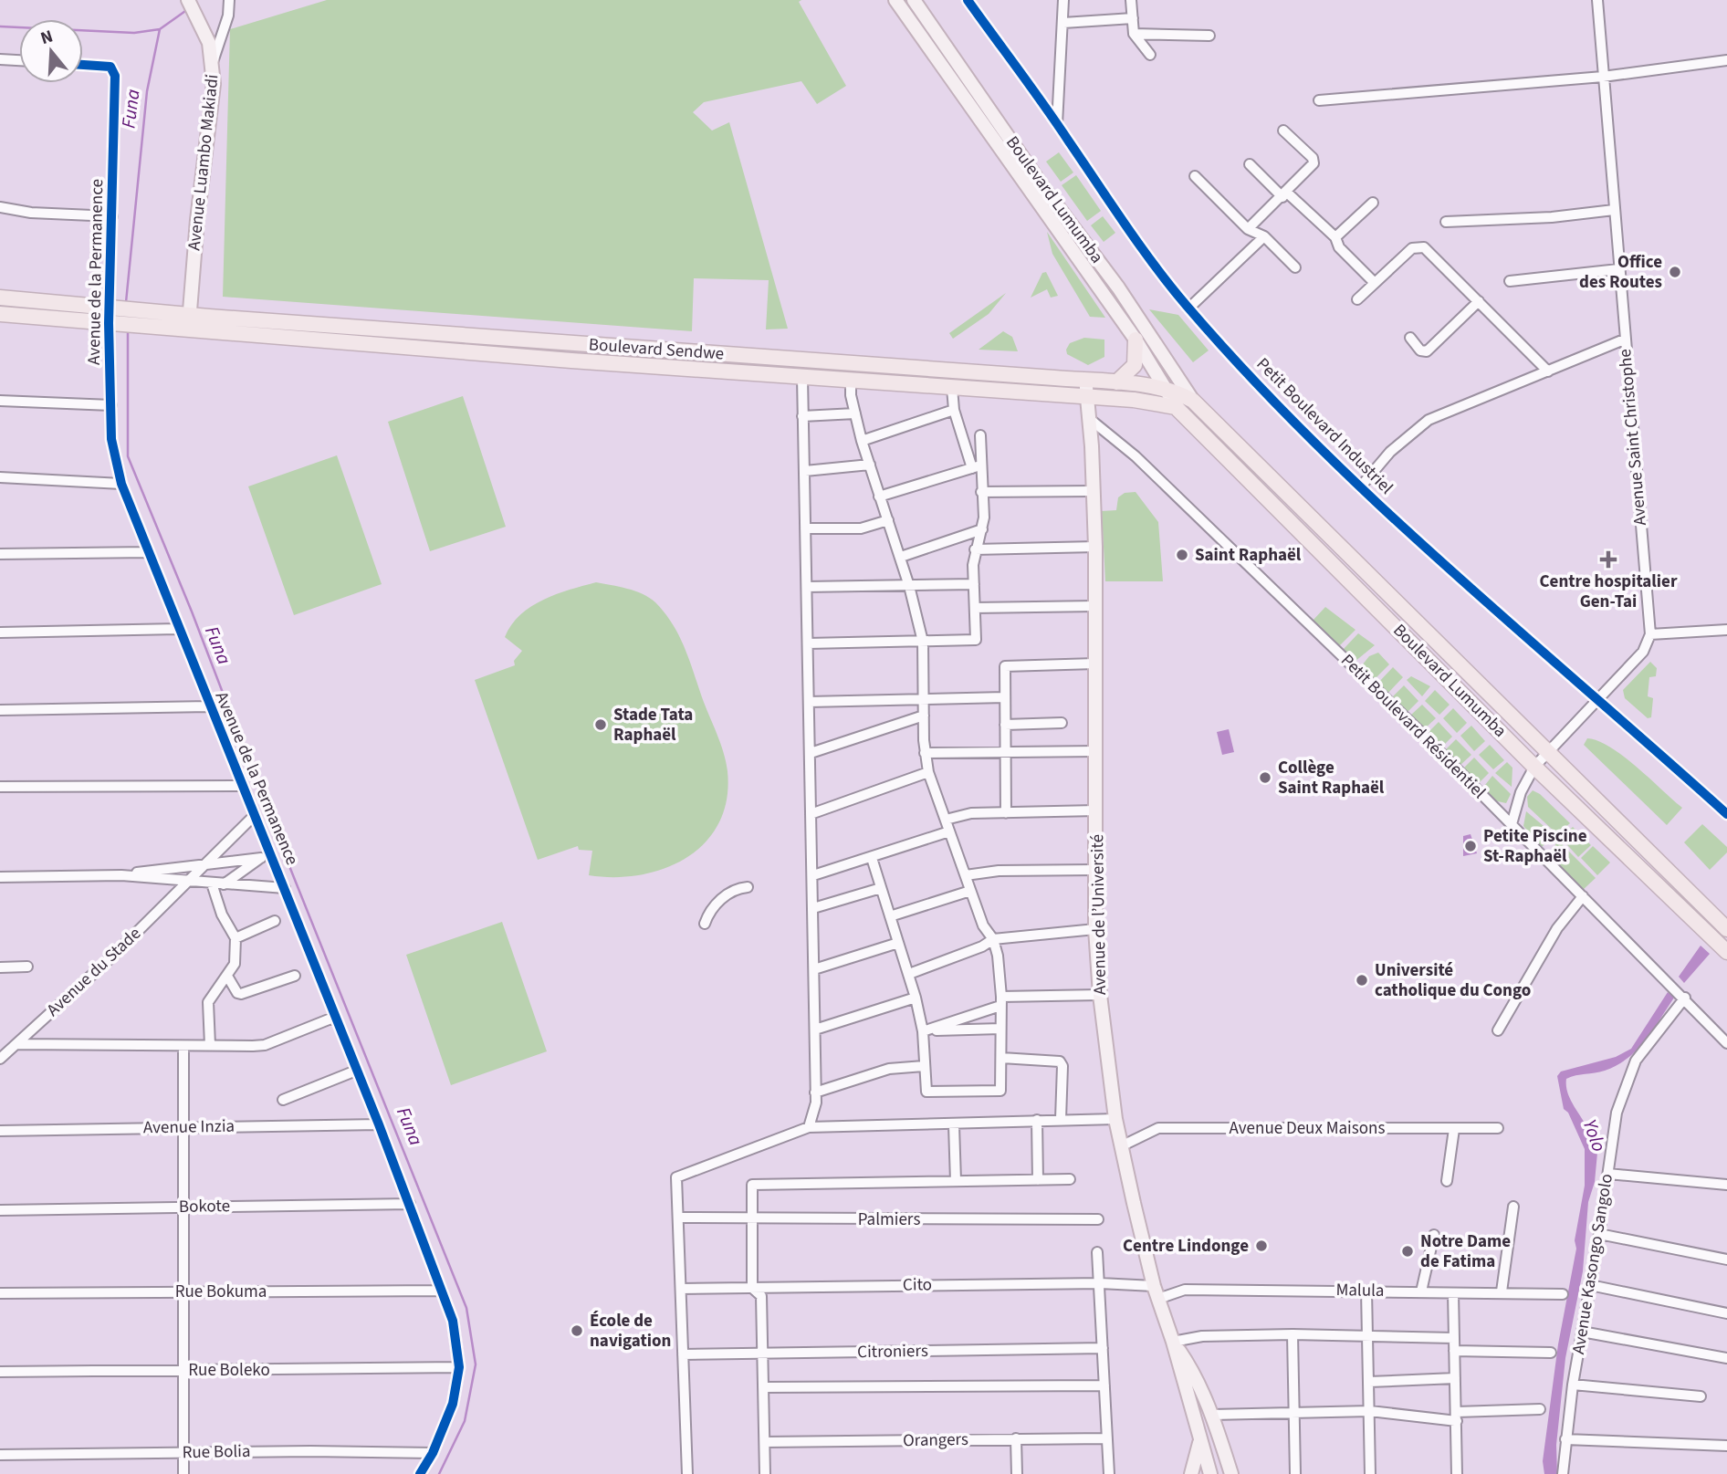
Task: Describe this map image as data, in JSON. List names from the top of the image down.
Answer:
{
  "streets": {
    "highway": ["Boulevard Lumumba", "Boulevard Sendwe"],
    "main road": ["Avenue Luambo Makiadi", "Avenue de l’Université"],
    "street": [
      "Avenue de la Permanence",
      "Petit Boulevard Industriel",
      "Avenue Saint Christophe",
      "Petit Boulevard Résidentiel",
      "Avenue du Stade",
      "Avenue Inzia",
      "Avenue Deux Maisons",
      "Bokote",
      "Palmiers",
      "Avenue Kasongo Sangolo",
      "Cito",
      "Malula",
      "Rue Bokuma",
      "Citroniers",
      "Rue Boleko",
      "Orangers",
      "Rue Bolia"
    ]
  },
  "crossings": [
    ["Avenue Luambo Makiadi", "Boulevard Sendwe"],
    ["Boulevard Lumumba", "Boulevard Sendwe"],
    ["Avenue de la Permanence", "Avenue du Stade"],
    ["Avenue de la Permanence", "Avenue Inzia"],
    ["Avenue de la Permanence", "Bokote"],
    ["Avenue de la Permanence", "Rue Bokuma"],
    ["Avenue de la Permanence", "Rue Boleko"],
    ["Avenue de la Permanence", "Rue Bolia"],
    ["Boulevard Sendwe", "Avenue de l’Université"],
    ["Petit Boulevard Résidentiel", "Avenue de l’Université"],
    ["Petit Boulevard Résidentiel", "Avenue Kasongo Sangolo"],
    ["Avenue de l’Université", "Avenue Deux Maisons"],
    ["Avenue de l’Université", "Cito"],
    ["Avenue de l’Université", "Malula"],
    ["Cito", "Malula"]
  ],
  "water": ["Funa", "Yolo"],
  "places": {
    "other": [
      "Office des Routes",
      "Saint Raphaël",
      "Stade Tata Raphaël",
      "Collège Saint Raphaël",
      "Petite Piscine St-Raphaël",
      "Université catholique du Congo",
      "Centre Lindonge",
      "Notre Dame de Fatima",
      "École de navigation"
    ],
    "health": ["Centre hospitalier Gen-Tai"]
  },
  "north": "top"
}
